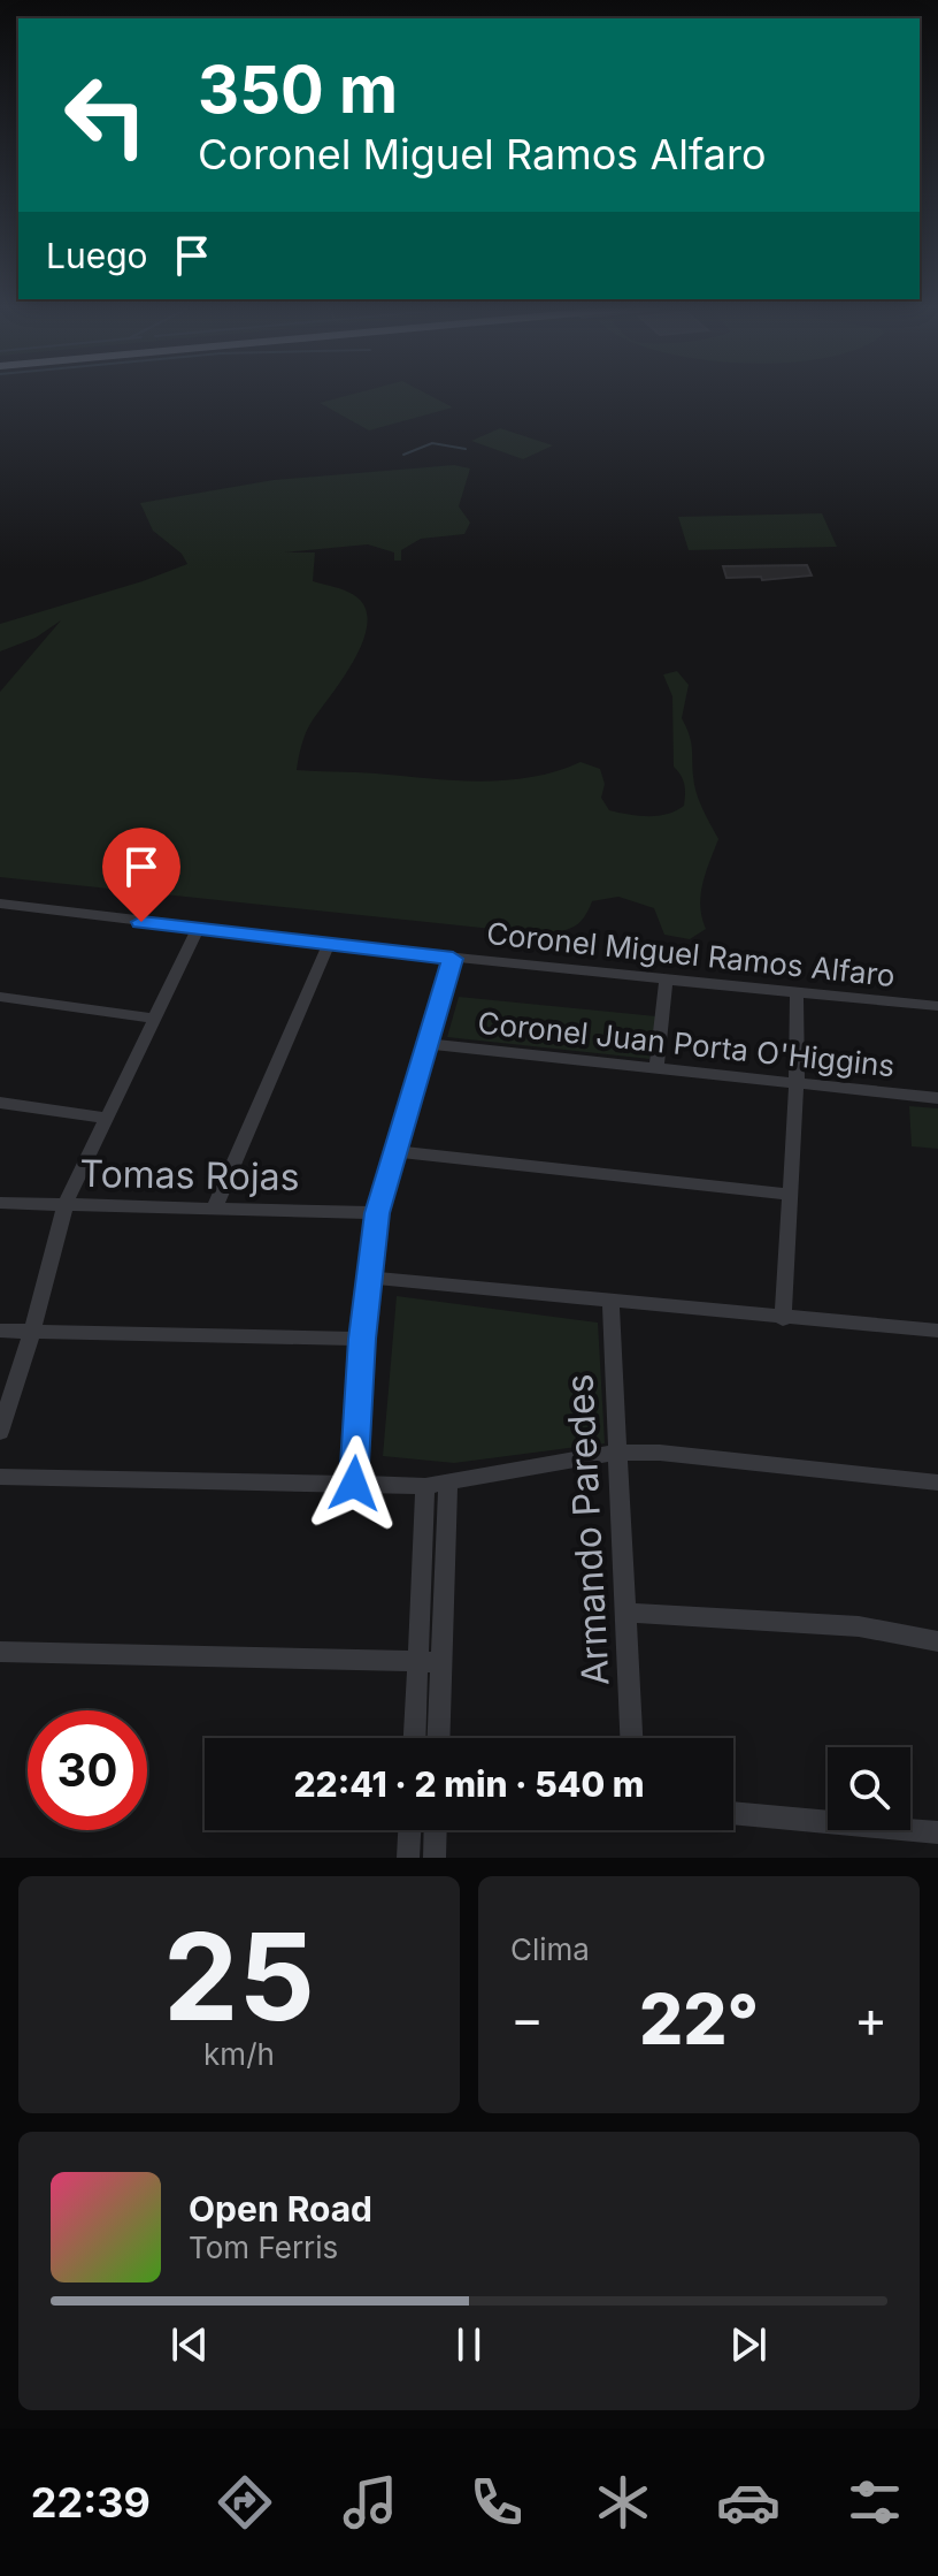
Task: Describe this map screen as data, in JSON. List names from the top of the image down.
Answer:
{
  "streets": {
    "street": [
      "Coronel Miguel Ramos Alfaro",
      "Coronel Juan Porta O'Higgins",
      "Tomas Rojas",
      "Armando Paredes"
    ]
  },
  "page": {
    "turn": ["350 m", "Coronel Miguel Ramos Alfaro"],
    "then": "Luego",
    "limit": "30",
    "trip": "22:41 · 2 min · 540 m",
    "tile": [
      ["25", "km/h"],
      "Clima"
    ],
    "heat": ["−", "22°", "+"],
    "song": ["Open Road", "Tom Ferris"],
    "tabs": "22:39"
  }
}
